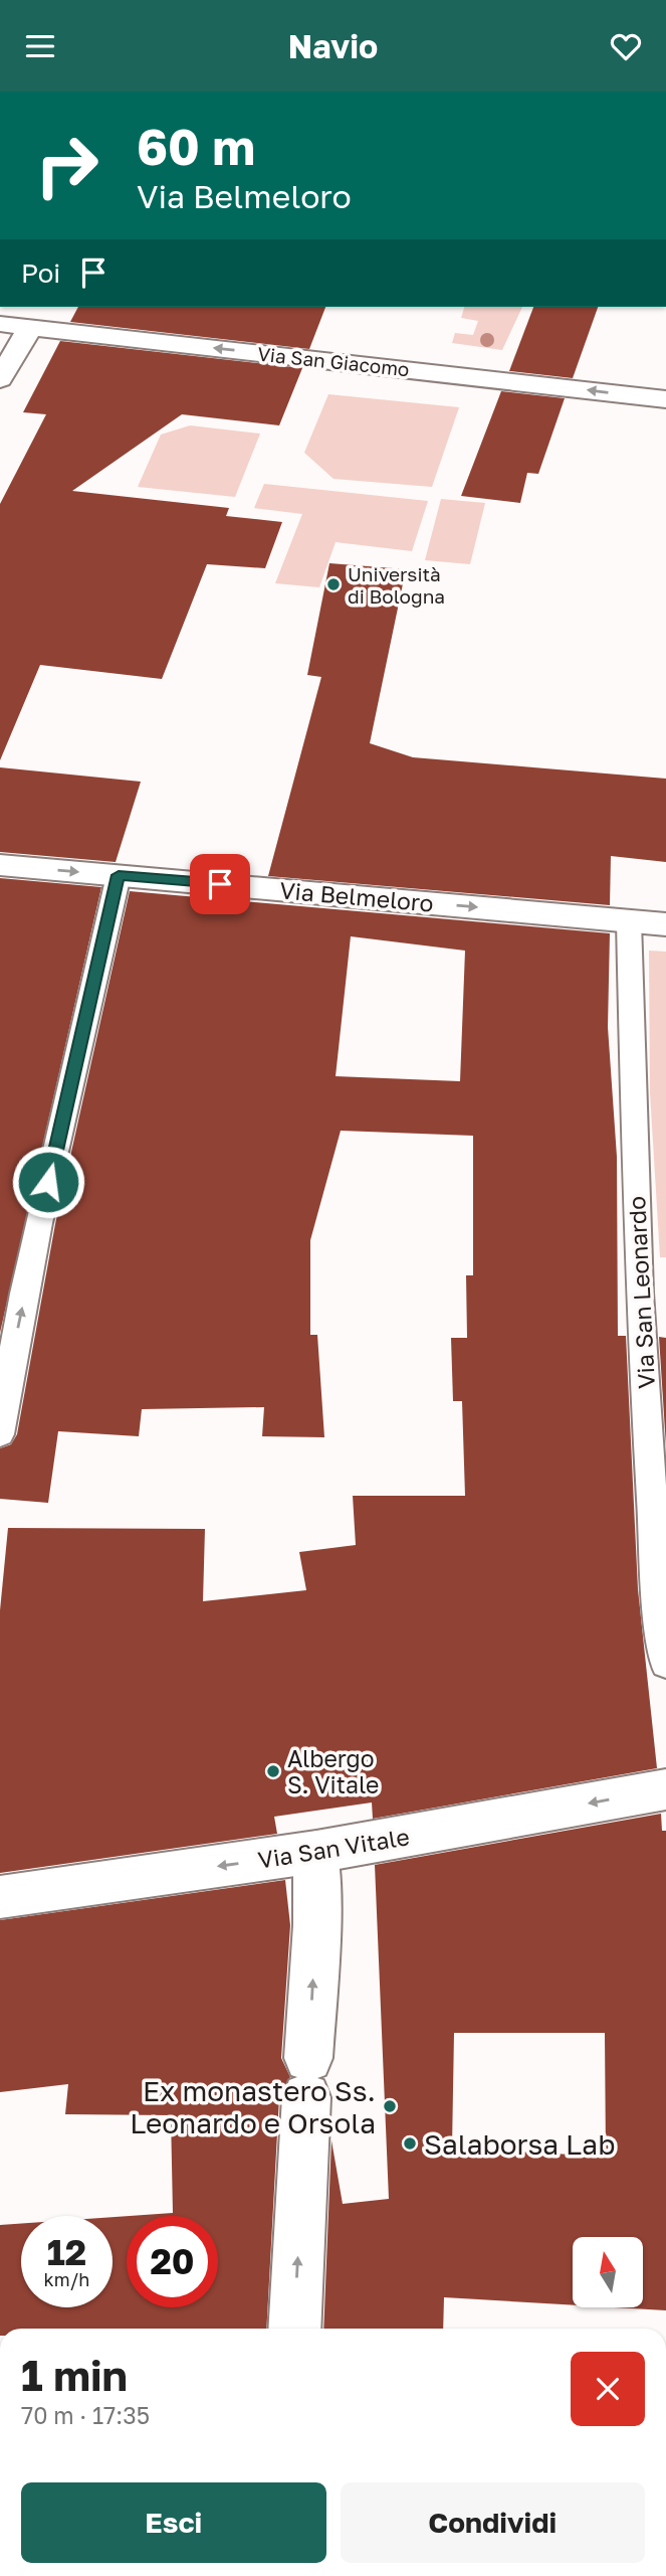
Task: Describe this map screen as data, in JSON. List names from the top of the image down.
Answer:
{
  "streets": {
    "street": ["Via San Giacomo", "Via Belmeloro", "Via San Vitale"],
    "lane": ["Via San Leonardo"]
  },
  "crossings": [
    ["Via Belmeloro", "Via San Leonardo"]
  ],
  "one_way": ["Via San Giacomo", "Via Belmeloro", "Via San Vitale"],
  "places": [
    "Università di Bologna",
    "Albergo S. Vitale",
    "Ex monastero Ss. Leonardo e Orsola",
    "Salaborsa Lab"
  ],
  "north": "top",
  "page": {
    "header": "Navio",
    "turn": ["60 m", "Via Belmeloro"],
    "then": "Poi",
    "speed": "12 km/h",
    "limit": "20",
    "heading": ["1 min", "70 m · 17:35"],
    "buttons": ["Esci", "Condividi"]
  }
}
